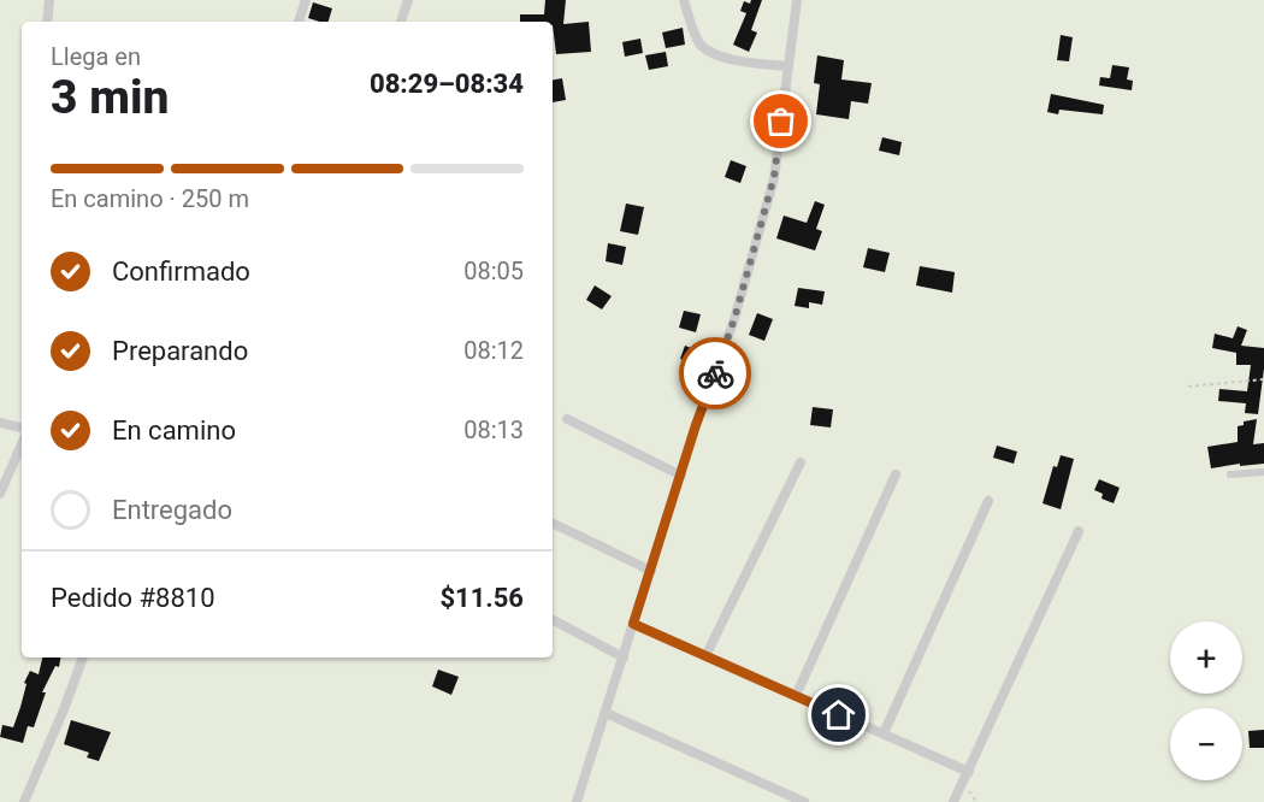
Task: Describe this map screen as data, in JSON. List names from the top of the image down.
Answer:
{
  "page": {
    "heading": ["3 min", "Llega en", "08:29–08:34"],
    "panel": ["Pedido #8810", "$11.56"],
    "bar": "En camino · 250 m",
    "list": [
      ["Confirmado", "08:05"],
      ["Preparando", "08:12"],
      ["En camino", "08:13"],
      "Entregado"
    ],
    "map_buttons": ["+", "−"]
  }
}
